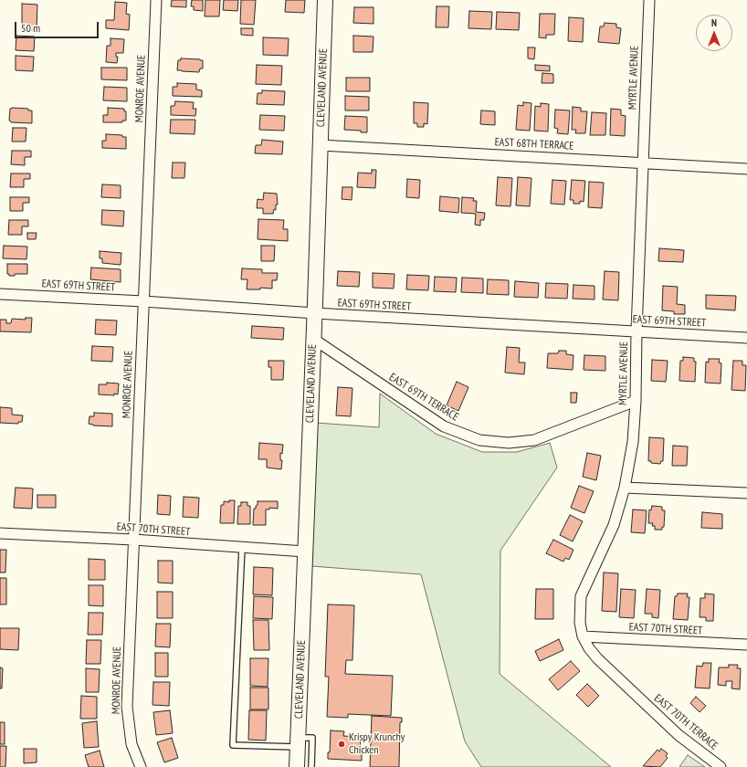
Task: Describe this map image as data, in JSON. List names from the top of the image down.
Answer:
{
  "streets": {
    "main road": ["CLEVELAND AVENUE"],
    "street": [
      "MYRTLE AVENUE",
      "MONROE AVENUE",
      "EAST 68TH TERRACE",
      "EAST 69TH STREET",
      "EAST 69TH TERRACE",
      "EAST 70TH STREET",
      "EAST 70TH TERRACE"
    ]
  },
  "crossings": [
    ["MYRTLE AVENUE", "EAST 68TH TERRACE"],
    ["MYRTLE AVENUE", "EAST 69TH STREET"],
    ["MYRTLE AVENUE", "EAST 69TH TERRACE"],
    ["MYRTLE AVENUE", "EAST 70TH STREET"],
    ["MYRTLE AVENUE", "EAST 70TH TERRACE"],
    ["CLEVELAND AVENUE", "EAST 68TH TERRACE"],
    ["CLEVELAND AVENUE", "EAST 69TH STREET"],
    ["CLEVELAND AVENUE", "EAST 69TH TERRACE"],
    ["CLEVELAND AVENUE", "EAST 70TH STREET"],
    ["MONROE AVENUE", "EAST 69TH STREET"],
    ["MONROE AVENUE", "EAST 70TH STREET"]
  ],
  "places": ["Krispy Krunchy Chicken"],
  "scale_bar": "50 m",
  "north": "top"
}
